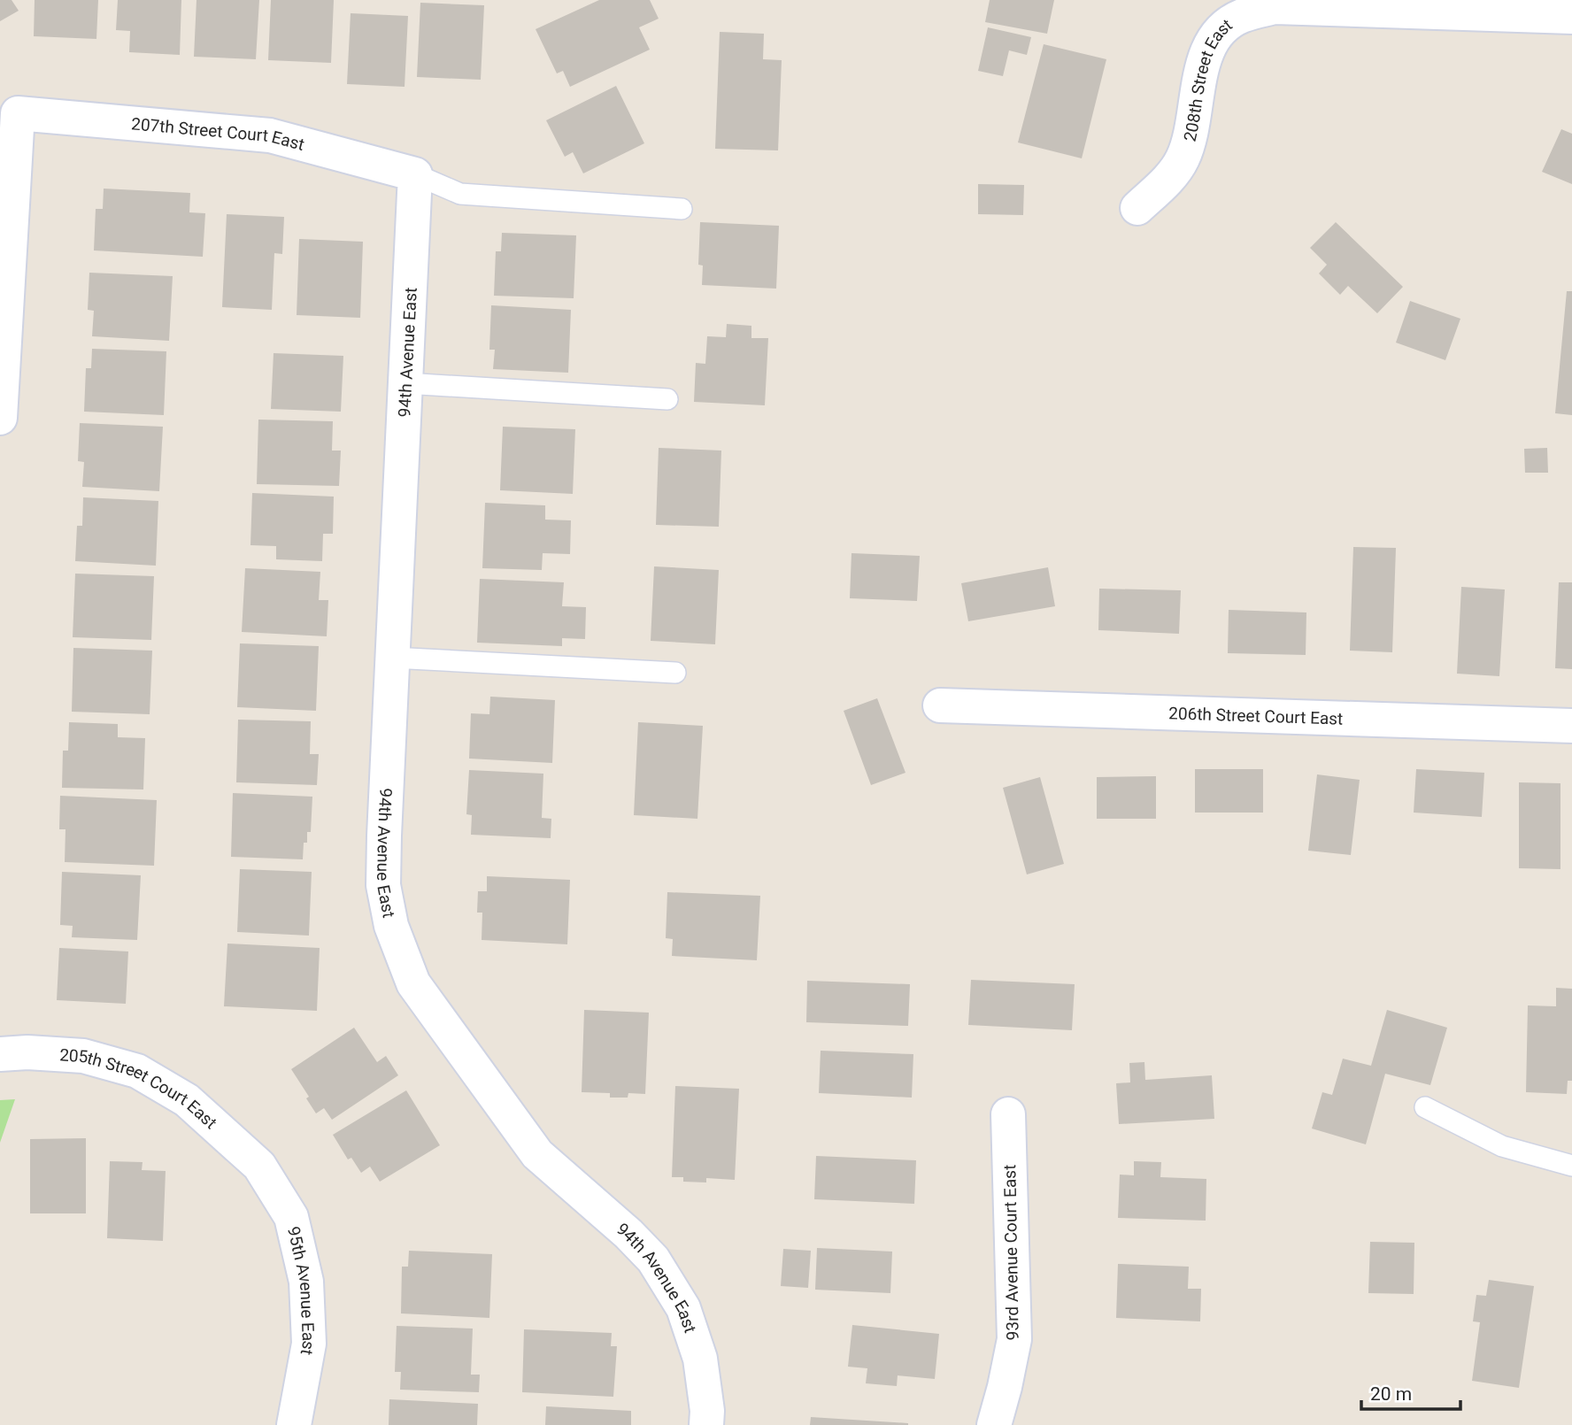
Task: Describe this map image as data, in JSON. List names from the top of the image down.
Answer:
{
  "streets": {
    "street": [
      "208th Street East",
      "207th Street Court East",
      "94th Avenue East",
      "206th Street Court East",
      "205th Street Court East",
      "93rd Avenue Court East",
      "95th Avenue East"
    ]
  },
  "crossings": [
    ["207th Street Court East", "94th Avenue East"],
    ["205th Street Court East", "95th Avenue East"]
  ],
  "scale_bar": "20 m"
}
